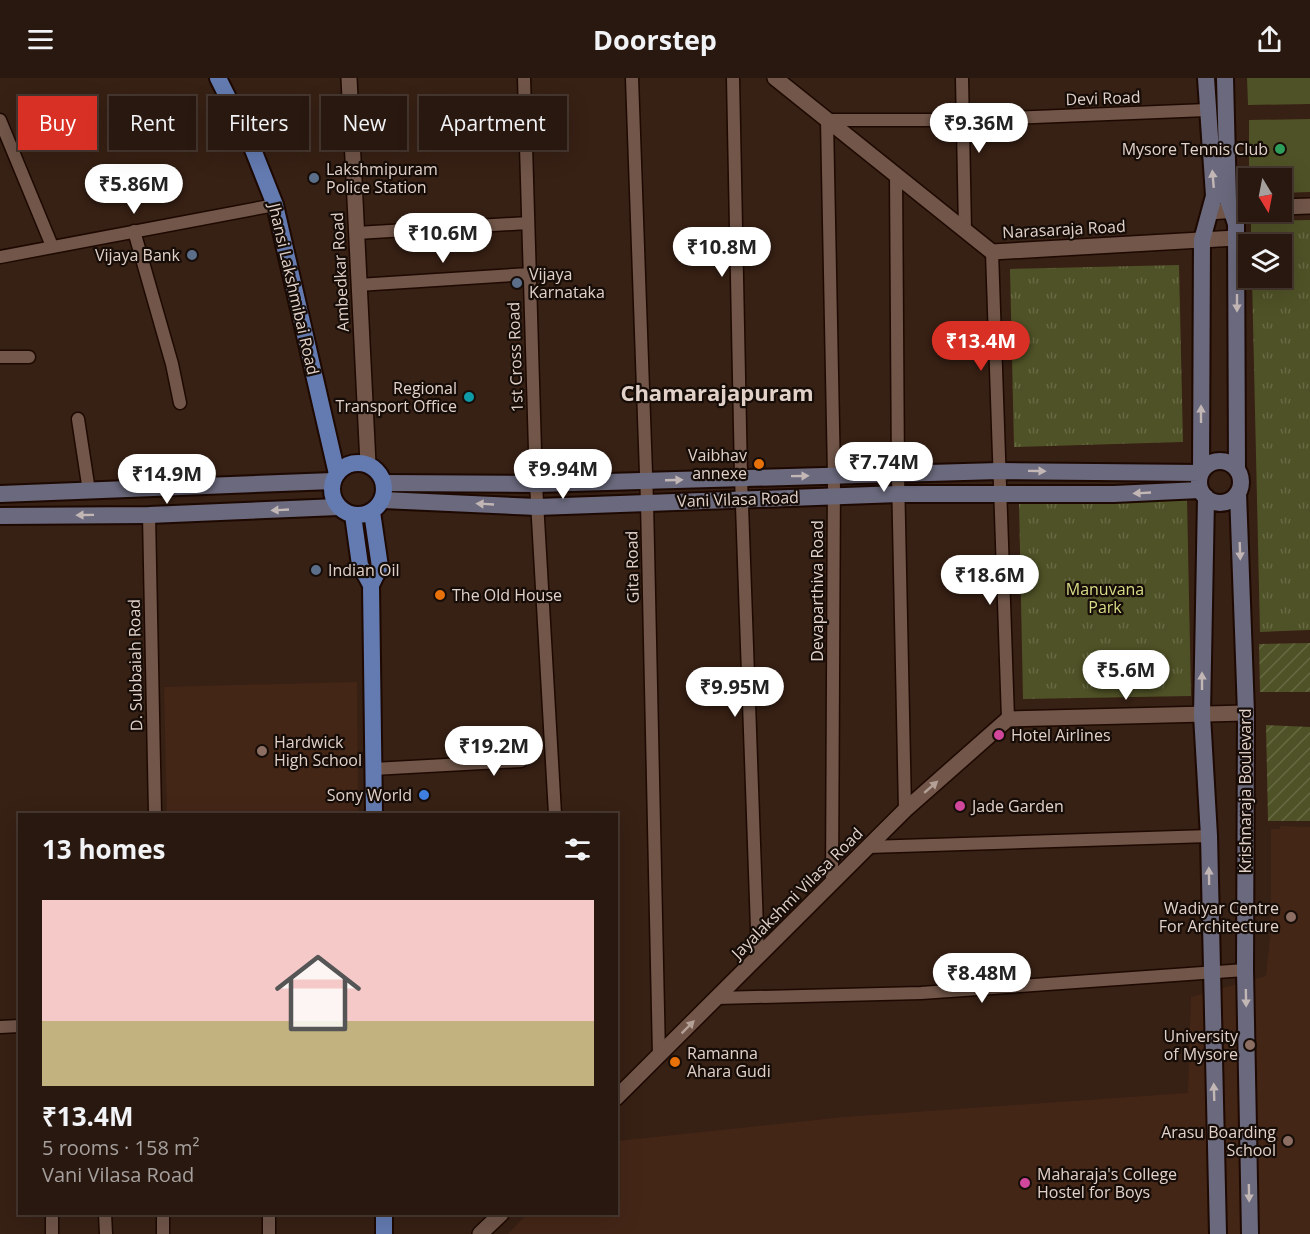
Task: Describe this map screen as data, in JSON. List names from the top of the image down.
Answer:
{
  "streets": {
    "main road": ["Jhansi Lakshmibai Road", "Vani Vilasa Road", "Krishnaraja Boulevard"],
    "street": [
      "Devi Road",
      "Narasaraja Road",
      "Ambedkar Road",
      "1st Cross Road",
      "Gita Road",
      "Devaparthiva Road",
      "D. Subbaiah Road",
      "Jayalakshmi Vilasa Road"
    ]
  },
  "crossings": [
    ["Devi Road", "Narasaraja Road"],
    ["Devi Road", "Devaparthiva Road"],
    ["Narasaraja Road", "Devaparthiva Road"],
    ["Ambedkar Road", "Jhansi Lakshmibai Road"],
    ["Ambedkar Road", "Vani Vilasa Road"],
    ["Jhansi Lakshmibai Road", "Vani Vilasa Road"],
    ["1st Cross Road", "Vani Vilasa Road"],
    ["Vani Vilasa Road", "Gita Road"],
    ["Vani Vilasa Road", "Devaparthiva Road"],
    ["Vani Vilasa Road", "Krishnaraja Boulevard"],
    ["Gita Road", "Jayalakshmi Vilasa Road"],
    ["Devaparthiva Road", "Jayalakshmi Vilasa Road"]
  ],
  "one_way": ["Jayalakshmi Vilasa Road"],
  "districts": ["Chamarajapuram"],
  "parks": ["Manuvana Park"],
  "places": [
    "Mysore Tennis Club",
    "Lakshmipuram Police Station",
    "Vijaya Bank",
    "Vijaya Karnataka",
    "Regional Transport Office",
    "Vaibhav annexe",
    "Indian Oil",
    "The Old House",
    "Hotel Airlines",
    "Hardwick High School",
    "Sony World",
    "Jade Garden",
    "Wadiyar Centre For Architecture",
    "University of Mysore",
    "Ramanna Ahara Gudi",
    "Arasu Boarding School",
    "Maharaja's College Hostel for Boys"
  ],
  "north": "bottom",
  "page": {
    "header": "Doorstep",
    "chip": [
      "Buy",
      "Rent",
      "Filters",
      "New",
      "Apartment"
    ],
    "price": [
      "₹9.36M",
      "₹5.86M",
      "₹10.6M",
      "₹10.8M",
      "₹13.4M",
      "₹7.74M",
      "₹9.94M",
      "₹14.9M",
      "₹18.6M",
      "₹5.6M",
      "₹9.95M",
      "₹19.2M",
      "₹8.48M"
    ],
    "heading": "13 homes",
    "list": [
      {
        "name": "₹13.4M",
        "note": "5 rooms · 158 m² · Vani Vilasa Road"
      }
    ]
  }
}
